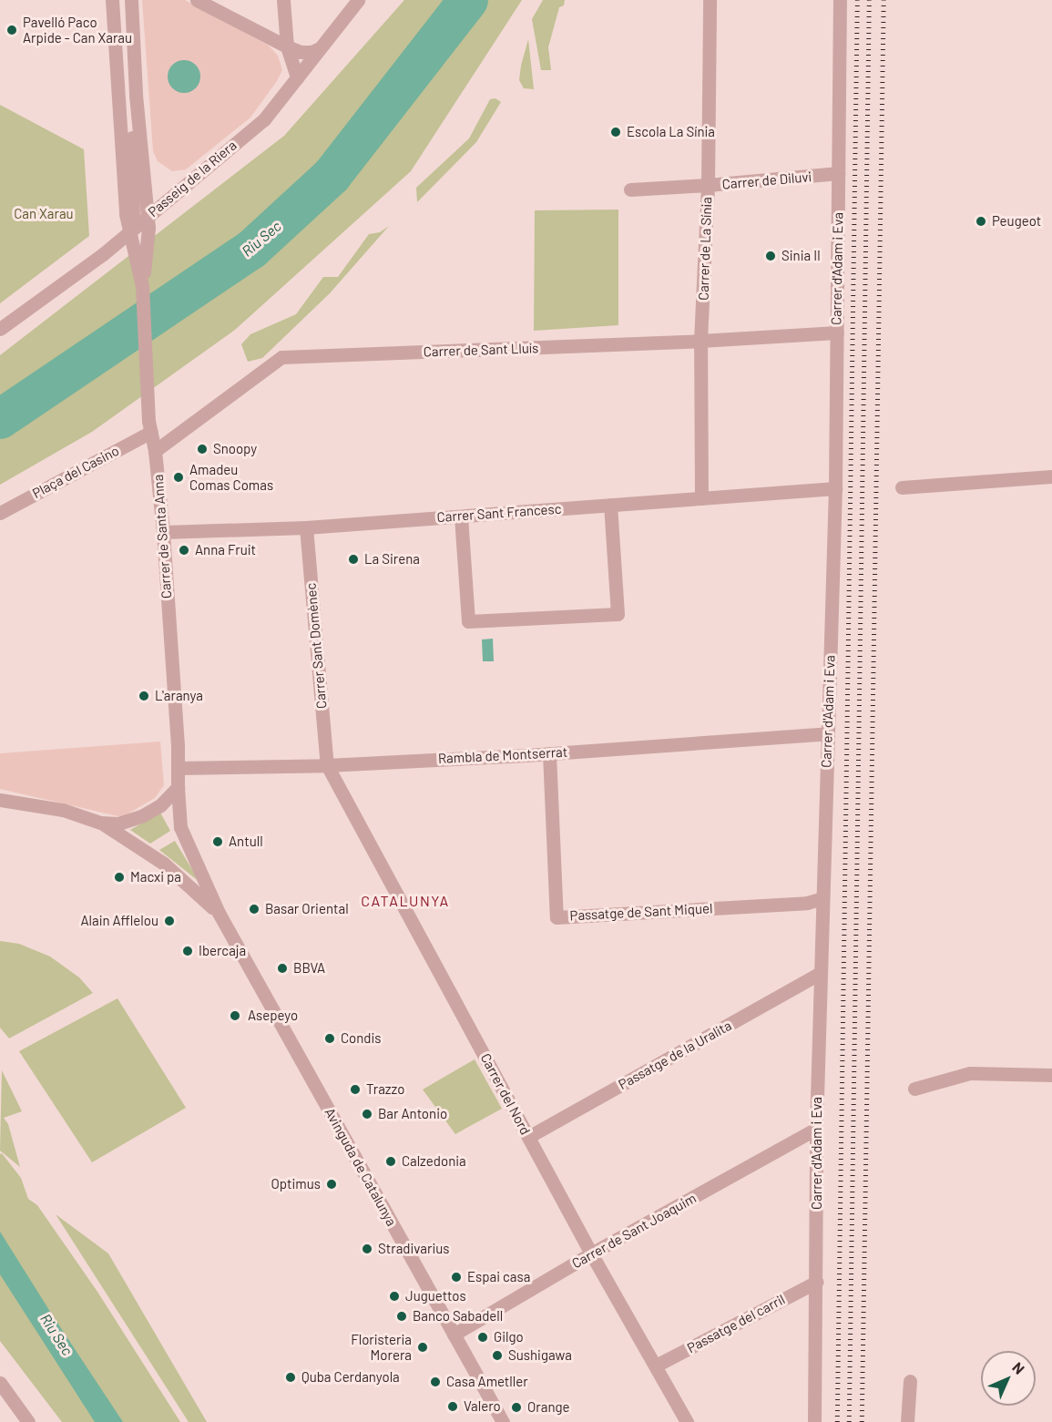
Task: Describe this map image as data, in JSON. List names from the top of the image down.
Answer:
{
  "streets": {
    "street": [
      "Passeig de la Riera",
      "Carrer de Diluvi",
      "Carrer de La Sínia",
      "Carrer d'Adam i Eva",
      "Carrer de Sant Lluís",
      "Plaça del Casino",
      "Carrer Sant Francesc",
      "Carrer de Santa Anna",
      "Carrer Sant Domènec",
      "Rambla de Montserrat",
      "Passatge de Sant Miquel",
      "Passatge de la Uralita",
      "Carrer del Nord",
      "Avinguda de Catalunya",
      "Carrer de Sant Joaquim",
      "Passatge del carril"
    ]
  },
  "crossings": [
    ["Passeig de la Riera", "Carrer de Santa Anna"],
    ["Carrer de Diluvi", "Carrer de La Sínia"],
    ["Carrer de Diluvi", "Carrer d'Adam i Eva"],
    ["Carrer de La Sínia", "Carrer de Sant Lluís"],
    ["Carrer de La Sínia", "Carrer Sant Francesc"],
    ["Carrer d'Adam i Eva", "Carrer de Sant Lluís"],
    ["Carrer d'Adam i Eva", "Carrer Sant Francesc"],
    ["Carrer d'Adam i Eva", "Rambla de Montserrat"],
    ["Carrer d'Adam i Eva", "Passatge de Sant Miquel"],
    ["Carrer d'Adam i Eva", "Passatge de la Uralita"],
    ["Carrer d'Adam i Eva", "Carrer de Sant Joaquim"],
    ["Carrer d'Adam i Eva", "Passatge del carril"],
    ["Carrer de Sant Lluís", "Carrer de Santa Anna"],
    ["Plaça del Casino", "Carrer de Santa Anna"],
    ["Carrer Sant Francesc", "Carrer de Santa Anna"],
    ["Carrer Sant Francesc", "Carrer Sant Domènec"],
    ["Carrer de Santa Anna", "Rambla de Montserrat"],
    ["Carrer de Santa Anna", "Avinguda de Catalunya"],
    ["Carrer Sant Domènec", "Rambla de Montserrat"],
    ["Carrer Sant Domènec", "Carrer del Nord"],
    ["Rambla de Montserrat", "Passatge de Sant Miquel"],
    ["Rambla de Montserrat", "Carrer del Nord"],
    ["Passatge de la Uralita", "Carrer del Nord"],
    ["Carrer del Nord", "Carrer de Sant Joaquim"],
    ["Carrer del Nord", "Passatge del carril"],
    ["Avinguda de Catalunya", "Carrer de Sant Joaquim"]
  ],
  "districts": ["CATALUNYA"],
  "water": ["Riu Sec"],
  "parks": ["Can Xarau"],
  "places": [
    "Pavelló Paco Arpide - Can Xarau",
    "Escola La Sínia",
    "Peugeot",
    "Sinia II",
    "Snoopy",
    "Amadeu Comas Comas",
    "Anna Fruit",
    "La Sirena",
    "L'aranya",
    "Antull",
    "Macxi pa",
    "Basar Oriental",
    "Alain Afflelou",
    "Ibercaja",
    "BBVA",
    "Asepeyo",
    "Condis",
    "Trazzo",
    "Bar Antonio",
    "Calzedonia",
    "Optimus",
    "Stradivarius",
    "Espai casa",
    "Juguettos",
    "Banco Sabadell",
    "Gilgo",
    "Floristeria Morera",
    "Sushigawa",
    "Quba Cerdanyola",
    "Casa Ametller",
    "Valero",
    "Orange"
  ],
  "north": "top right"
}
